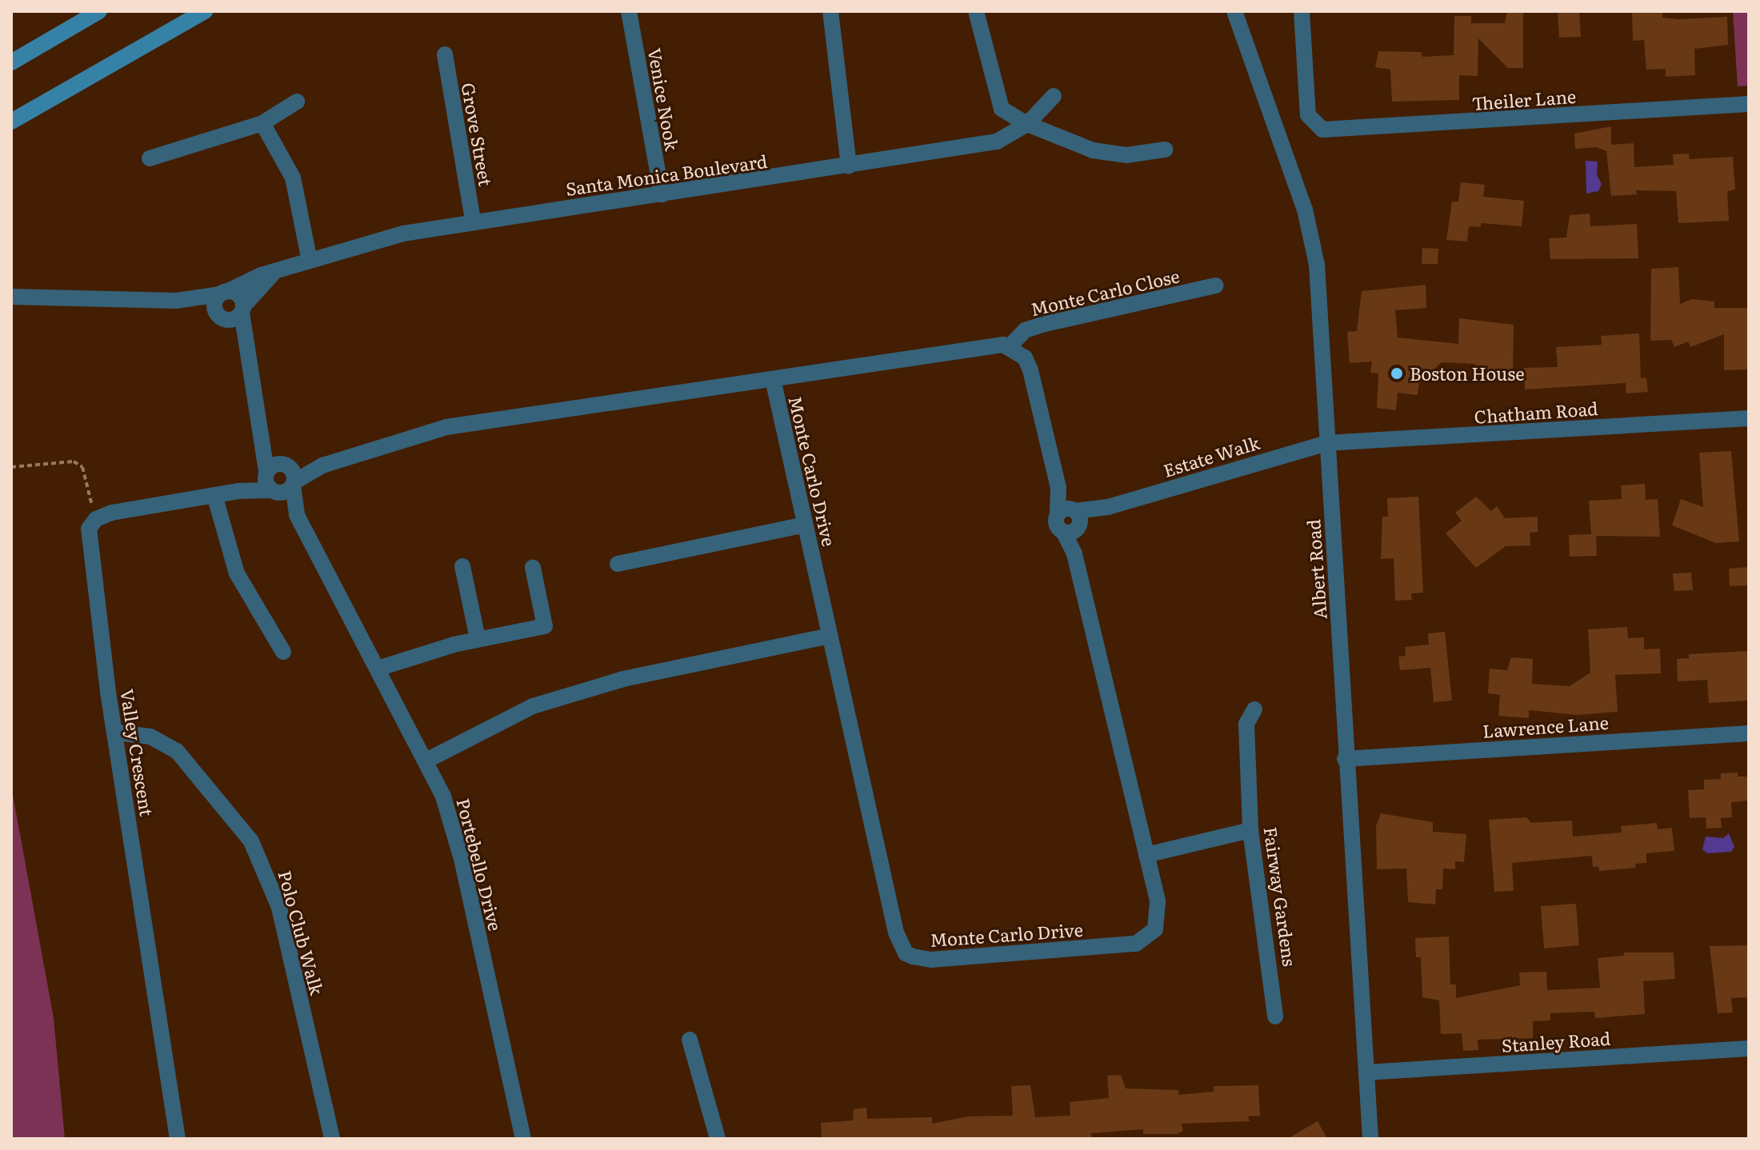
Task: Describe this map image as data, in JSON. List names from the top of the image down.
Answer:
{
  "streets": {
    "street": [
      "Venice Nook",
      "Theiler Lane",
      "Grove Street",
      "Santa Monica Boulevard",
      "Monte Carlo Close",
      "Chatham Road",
      "Estate Walk",
      "Monte Carlo Drive",
      "Albert Road",
      "Lawrence Lane",
      "Valley Crescent",
      "Portebello Drive",
      "Fairway Gardens",
      "Polo Club Walk",
      "Stanley Road"
    ]
  },
  "crossings": [
    ["Venice Nook", "Santa Monica Boulevard"],
    ["Grove Street", "Santa Monica Boulevard"],
    ["Santa Monica Boulevard", "Portebello Drive"],
    ["Monte Carlo Close", "Monte Carlo Drive"],
    ["Chatham Road", "Estate Walk"],
    ["Chatham Road", "Albert Road"],
    ["Estate Walk", "Monte Carlo Drive"],
    ["Estate Walk", "Albert Road"],
    ["Monte Carlo Drive", "Portebello Drive"],
    ["Albert Road", "Lawrence Lane"],
    ["Albert Road", "Stanley Road"],
    ["Valley Crescent", "Polo Club Walk"]
  ],
  "places": ["Boston House"]
}
